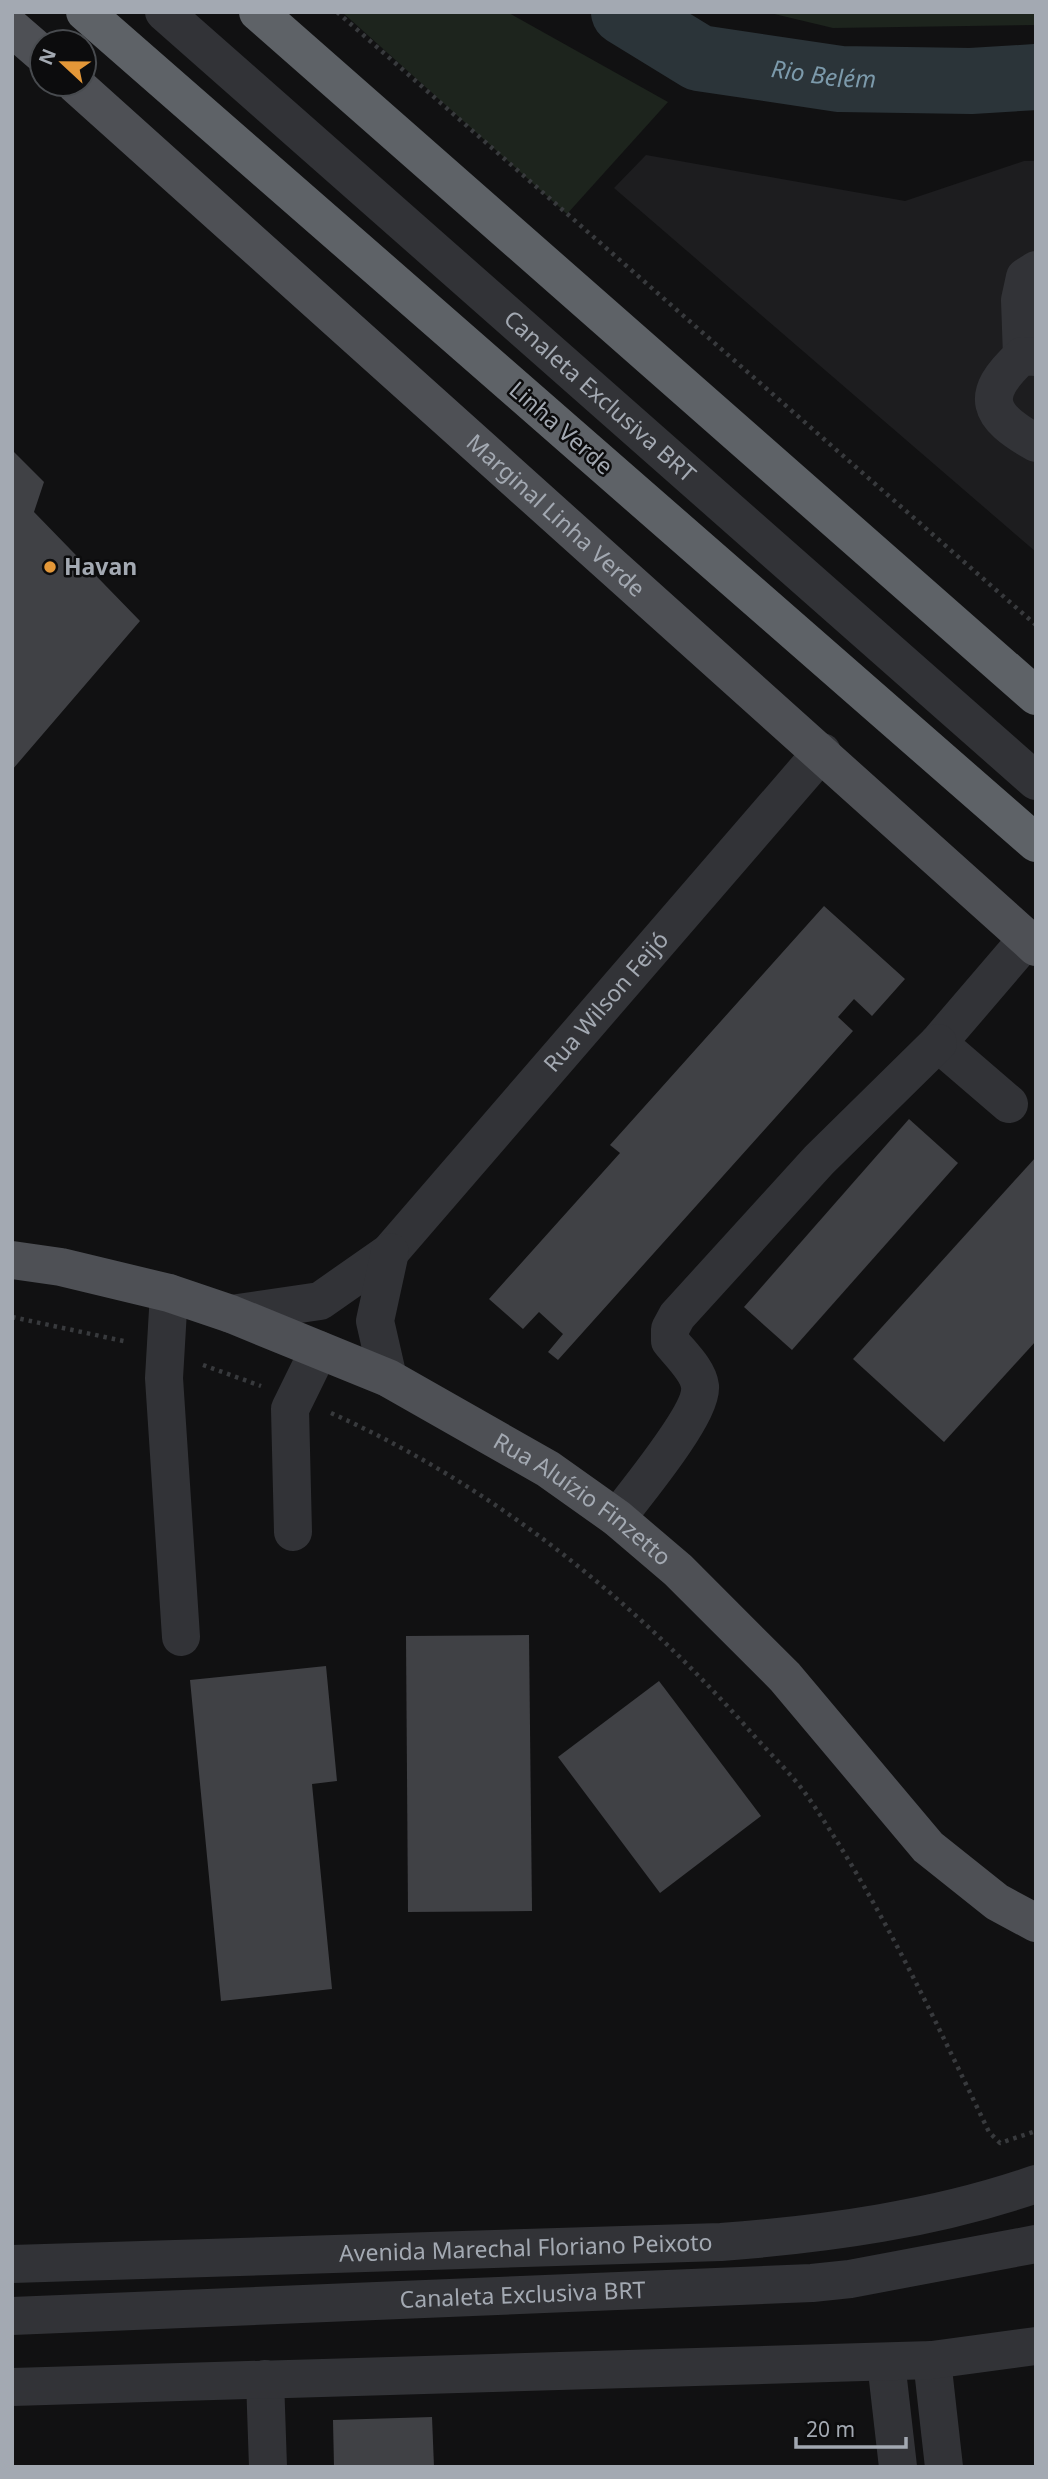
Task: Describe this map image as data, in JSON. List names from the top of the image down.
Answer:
{
  "streets": {
    "highway": ["Linha Verde"],
    "main road": ["Marginal Linha Verde", "Rua Aluízio Finzetto"],
    "street": ["Canaleta Exclusiva BRT", "Rua Wilson Feijó", "Avenida Marechal Floriano Peixoto"]
  },
  "crossings": [
    ["Marginal Linha Verde", "Rua Wilson Feijó"],
    ["Rua Wilson Feijó", "Rua Aluízio Finzetto"]
  ],
  "water": ["Rio Belém"],
  "places": ["Havan"],
  "scale_bar": "20 m",
  "north": "left"
}
